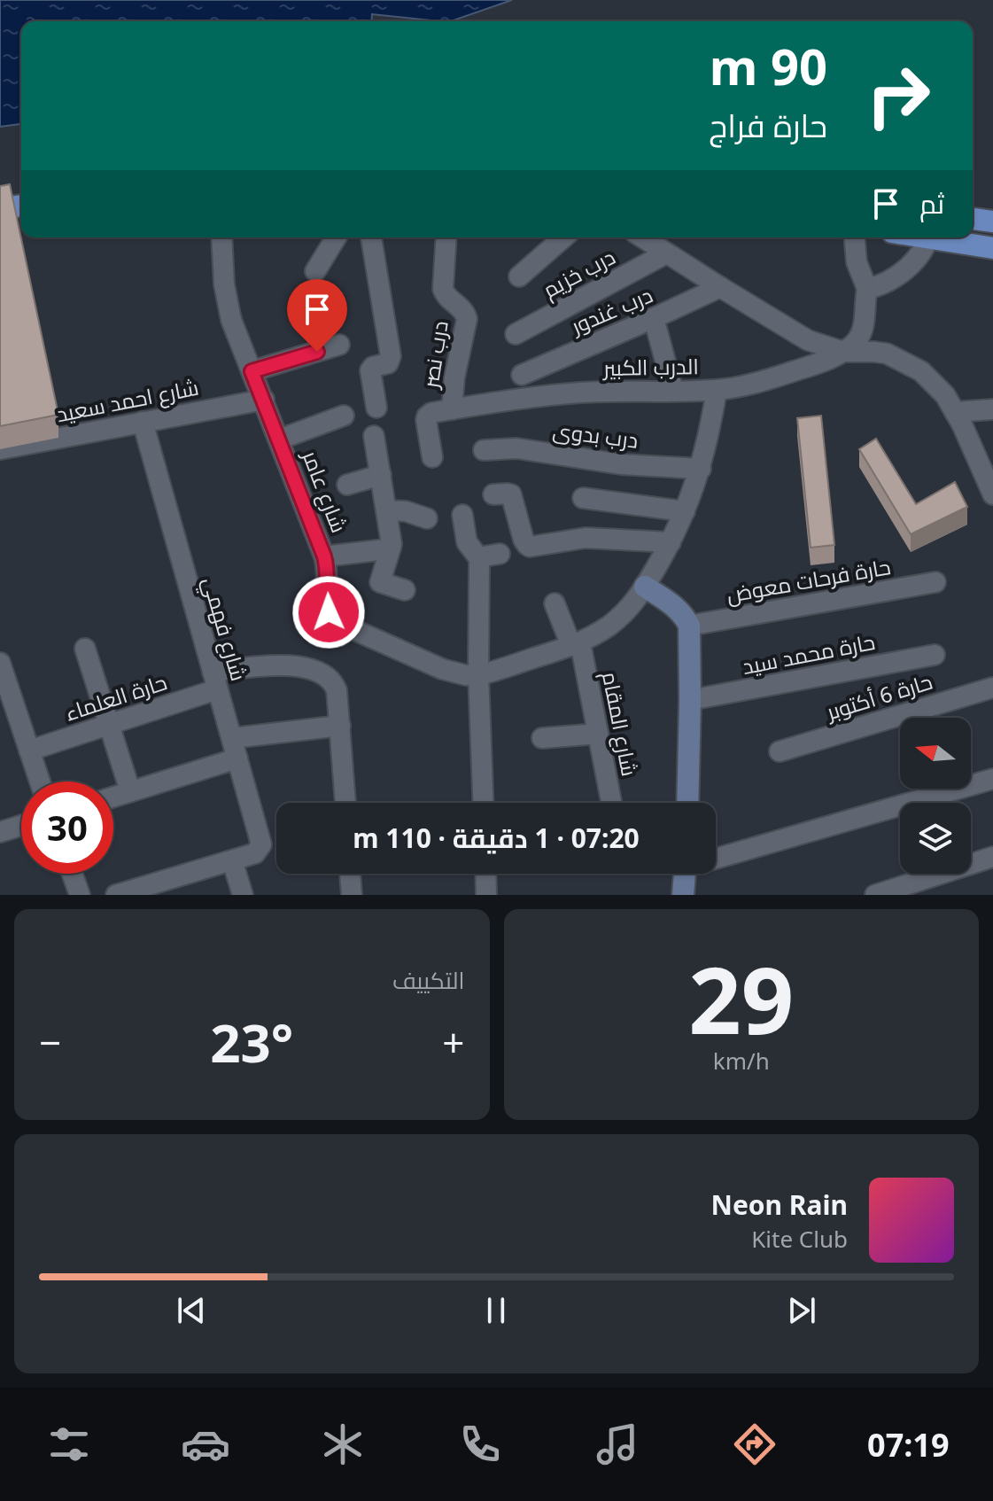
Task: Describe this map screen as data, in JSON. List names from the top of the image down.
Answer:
{
  "streets": {
    "street": [
      "درب خزيم",
      "درب غندور",
      "درب نصر",
      "الدرب الكبير",
      "شارع احمد سعيد",
      "درب بدوى",
      "شارع عامر",
      "حارة فرحات معوض",
      "شارع فهمي",
      "حارة محمد سيد",
      "حارة 6 أكتوبر",
      "حارة العلماء",
      "شارع المقام"
    ]
  },
  "crossings": [
    ["درب نصر", "الدرب الكبير"],
    ["شارع احمد سعيد", "شارع عامر"],
    ["شارع احمد سعيد", "شارع فهمي"],
    ["شارع فهمي", "حارة العلماء"]
  ],
  "north": "left",
  "page": {
    "turn": ["90 m", "حارة فراج"],
    "then": "ثم",
    "limit": "30",
    "trip": "07:20 · 1 دقيقة · 110 m",
    "tile": [
      ["29", "km/h"],
      "التكييف"
    ],
    "heat": ["−", "23°", "+"],
    "song": ["Neon Rain", "Kite Club"],
    "tabs": "07:19"
  }
}
